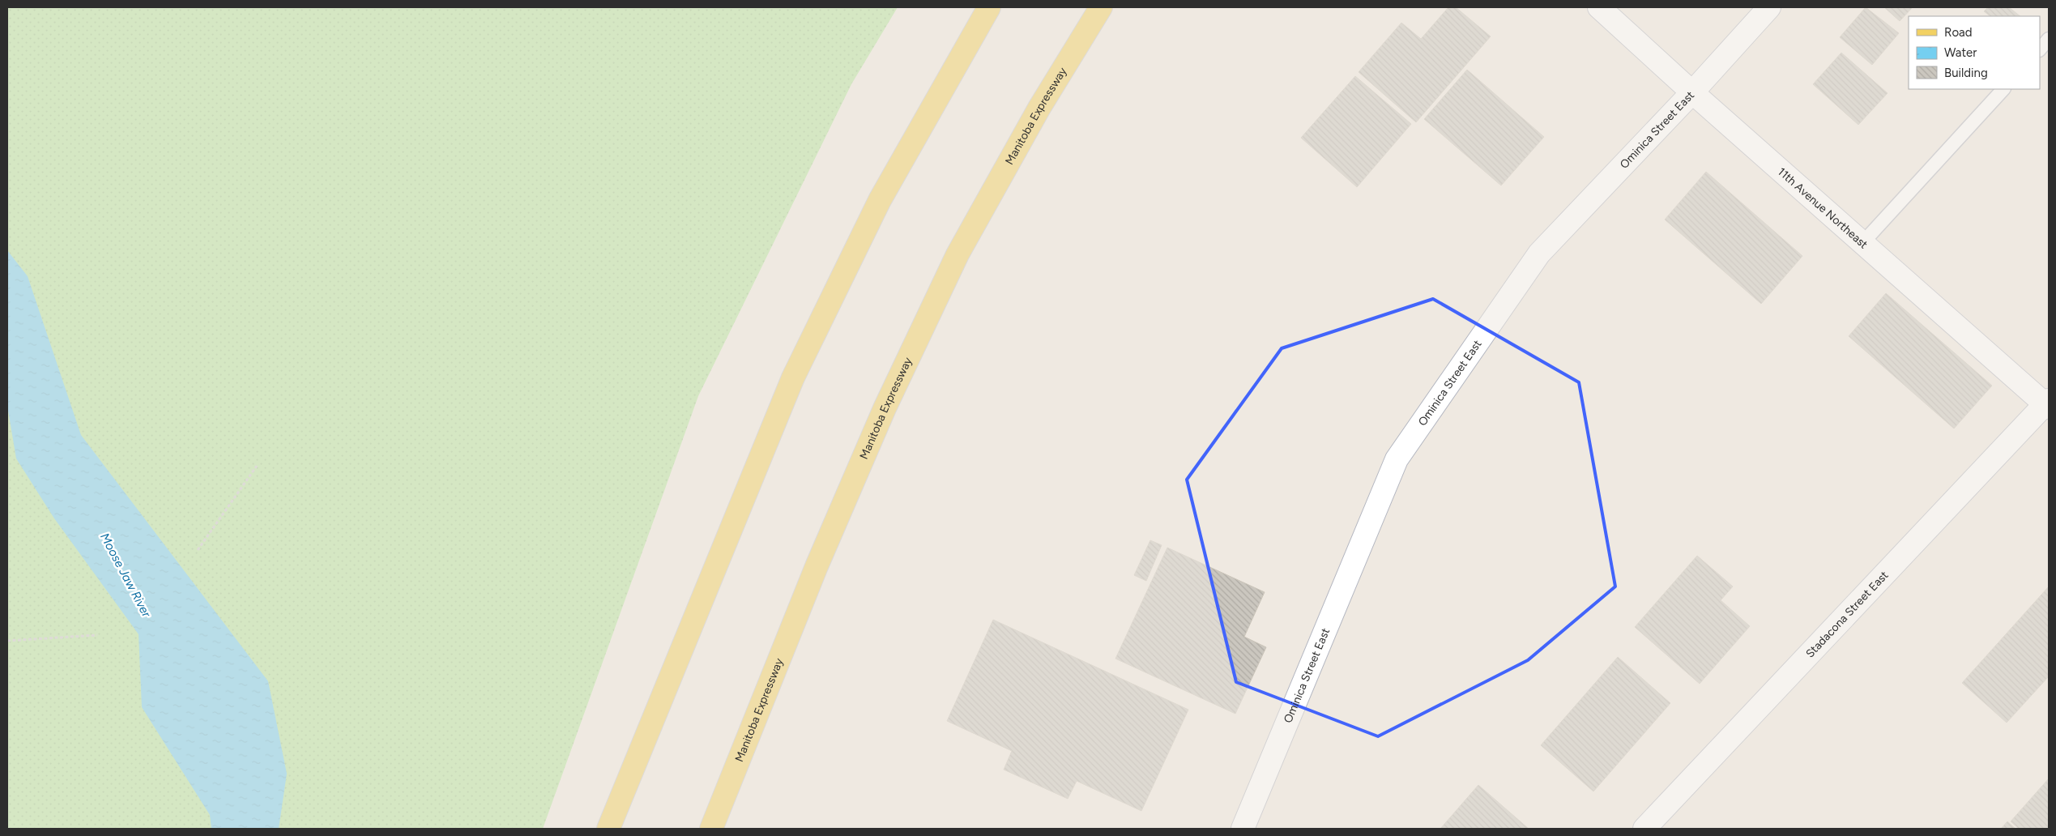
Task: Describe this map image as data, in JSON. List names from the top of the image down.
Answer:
{
  "streets": {
    "main road": ["Manitoba Expressway"],
    "street": ["Ominica Street East", "11th Avenue Northeast", "Stadacona Street East"]
  },
  "crossings": [
    ["Ominica Street East", "11th Avenue Northeast"],
    ["11th Avenue Northeast", "Stadacona Street East"]
  ],
  "water": ["Moose Jaw River"],
  "legend": ["Road", "Water", "Building"]
}
